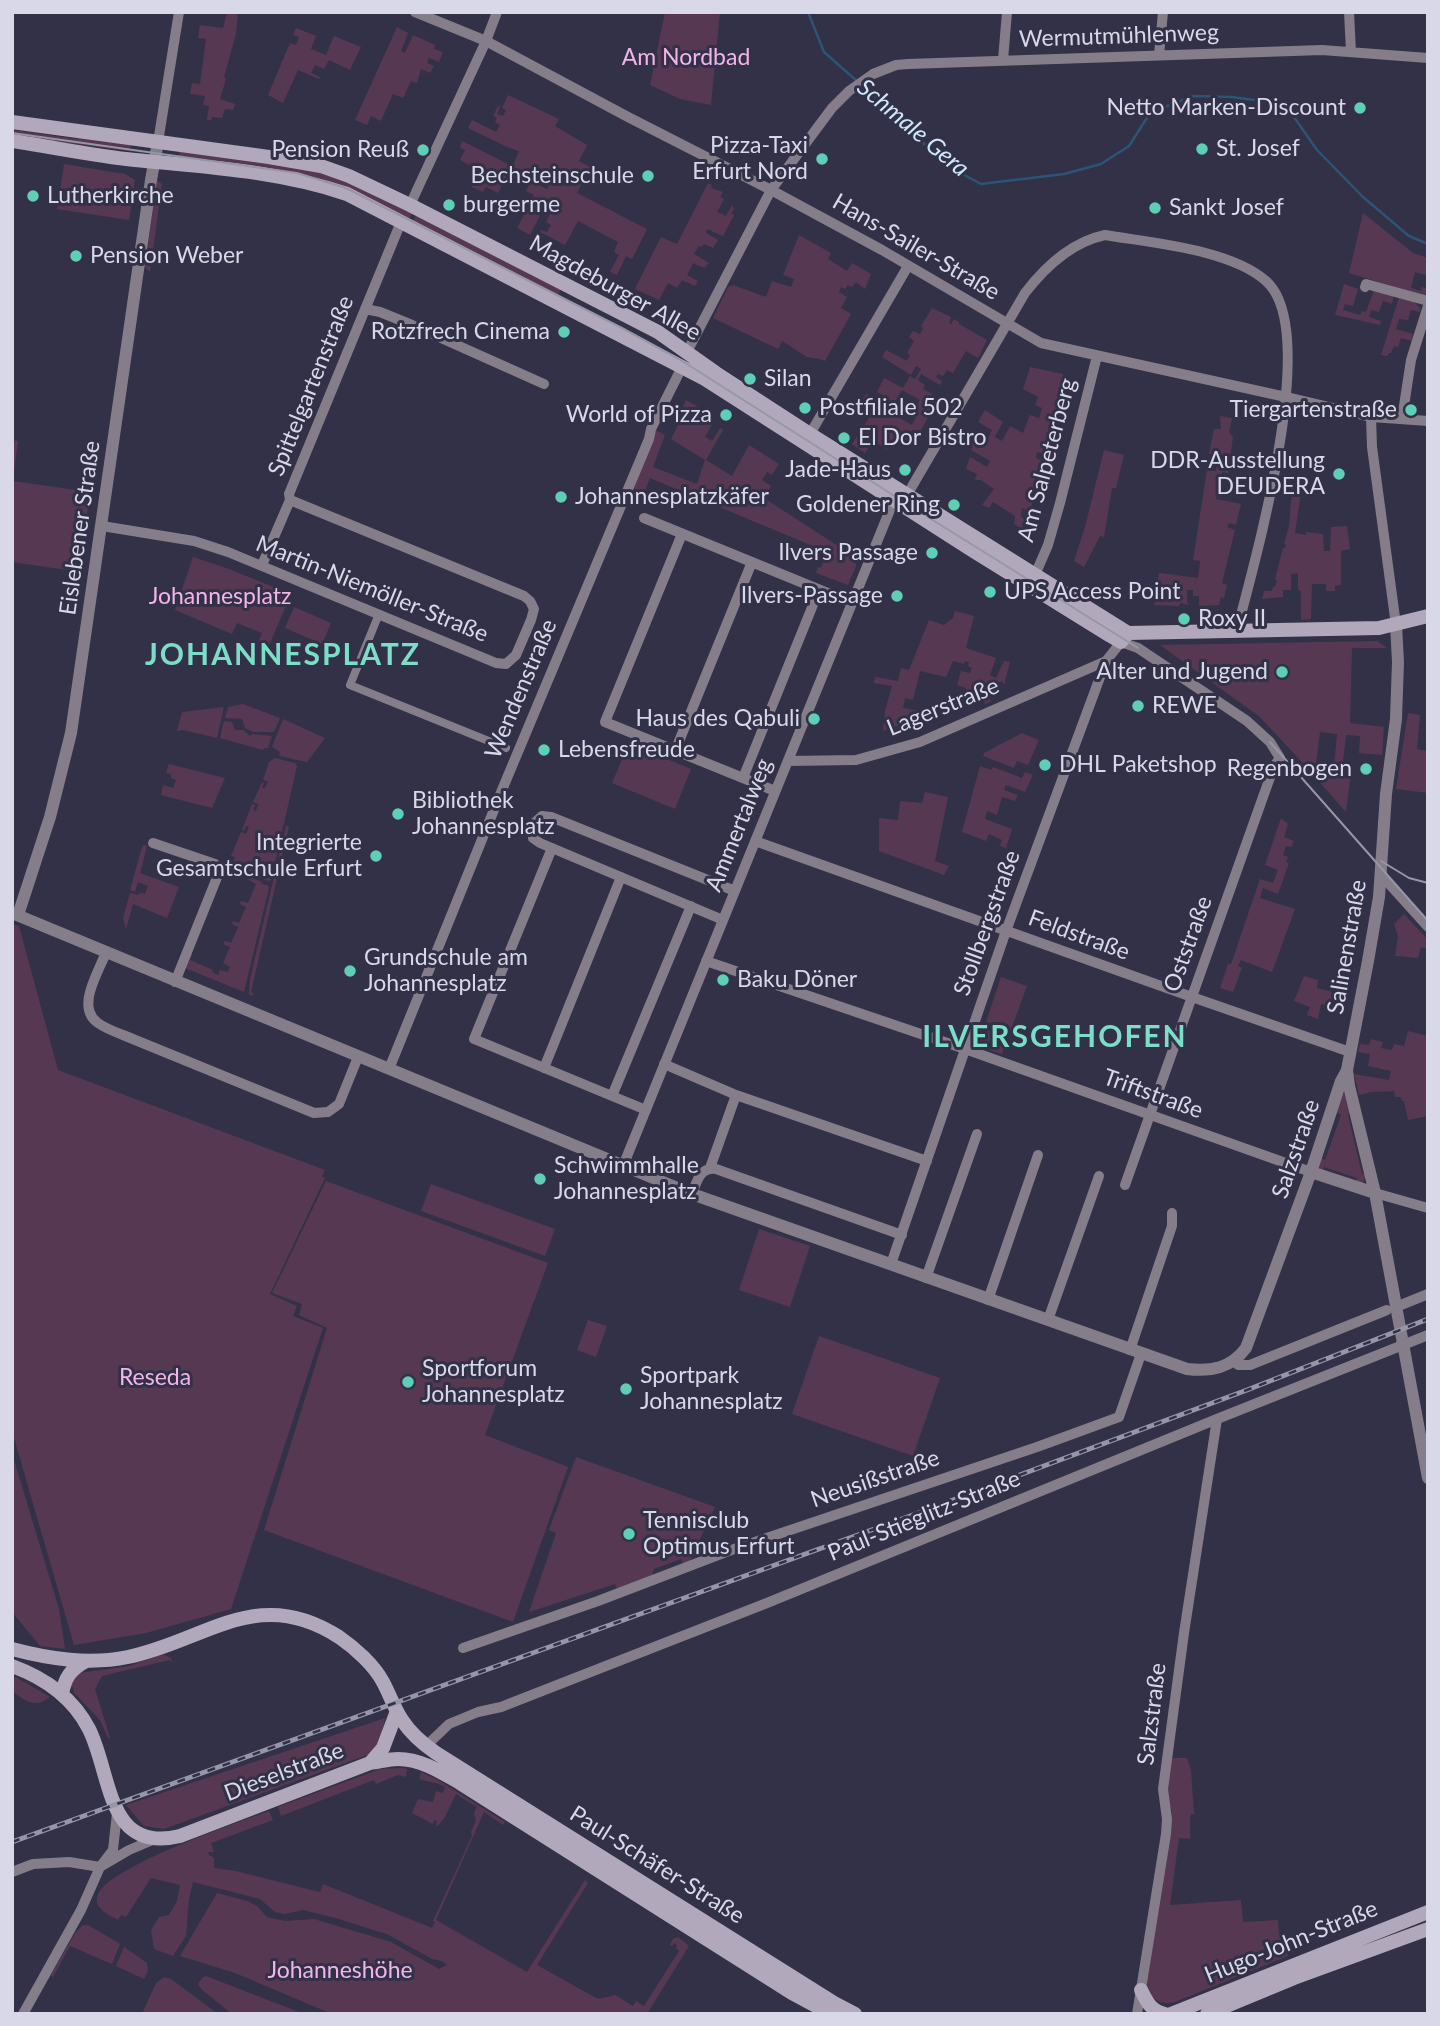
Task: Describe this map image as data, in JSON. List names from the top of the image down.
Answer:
{
  "streets": {
    "main road": [
      "Magdeburger Allee",
      "Dieselstraße",
      "Paul-Schäfer-Straße",
      "Hugo-John-Straße"
    ],
    "street": [
      "Wermutmühlenweg",
      "Hans-Sailer-Straße",
      "Spittelgartenstraße",
      "Am Salpeterberg",
      "Eislebener Straße",
      "Martin-Niemöller-Straße",
      "Wendenstraße",
      "Lagerstraße",
      "Ammertalweg",
      "Stollbergstraße",
      "Feldstraße",
      "Oststraße",
      "Salinenstraße",
      "Triftstraße",
      "Salzstraße",
      "Neusißstraße",
      "Paul-Stieglitz-Straße"
    ]
  },
  "crossings": [
    ["Wermutmühlenweg", "Hans-Sailer-Straße"],
    ["Hans-Sailer-Straße", "Am Salpeterberg"],
    ["Hans-Sailer-Straße", "Ammertalweg"],
    ["Hans-Sailer-Straße", "Salinenstraße"],
    ["Magdeburger Allee", "Spittelgartenstraße"],
    ["Magdeburger Allee", "Am Salpeterberg"],
    ["Magdeburger Allee", "Eislebener Straße"],
    ["Magdeburger Allee", "Wendenstraße"],
    ["Magdeburger Allee", "Ammertalweg"],
    ["Magdeburger Allee", "Stollbergstraße"],
    ["Magdeburger Allee", "Oststraße"],
    ["Spittelgartenstraße", "Martin-Niemöller-Straße"],
    ["Eislebener Straße", "Martin-Niemöller-Straße"],
    ["Martin-Niemöller-Straße", "Wendenstraße"],
    ["Lagerstraße", "Ammertalweg"],
    ["Lagerstraße", "Stollbergstraße"],
    ["Ammertalweg", "Feldstraße"],
    ["Ammertalweg", "Triftstraße"],
    ["Stollbergstraße", "Feldstraße"],
    ["Stollbergstraße", "Triftstraße"],
    ["Feldstraße", "Oststraße"],
    ["Feldstraße", "Salinenstraße"],
    ["Oststraße", "Triftstraße"],
    ["Salinenstraße", "Triftstraße"],
    ["Salinenstraße", "Salzstraße"],
    ["Salinenstraße", "Paul-Stieglitz-Straße"],
    ["Triftstraße", "Salzstraße"],
    ["Salzstraße", "Paul-Stieglitz-Straße"],
    ["Paul-Stieglitz-Straße", "Dieselstraße"],
    ["Paul-Stieglitz-Straße", "Paul-Schäfer-Straße"],
    ["Dieselstraße", "Paul-Schäfer-Straße"]
  ],
  "districts": ["JOHANNESPLATZ", "ILVERSGEHOFEN"],
  "water": ["Schmale Gera"],
  "parks": [
    "Am Nordbad",
    "Johannesplatz",
    "Reseda",
    "Johanneshöhe"
  ],
  "places": [
    "Netto Marken-Discount",
    "St. Josef",
    "Pension Reuß",
    "Pizza-Taxi Erfurt Nord",
    "Bechsteinschule",
    "Lutherkirche",
    "burgerme",
    "Sankt Josef",
    "Pension Weber",
    "Rotzfrech Cinema",
    "Silan",
    "Postfiliale 502",
    "Tiergartenstraße",
    "World of Pizza",
    "El Dor Bistro",
    "Jade-Haus",
    "DDR-Ausstellung DEUDERA",
    "Johannesplatzkäfer",
    "Goldener Ring",
    "Ilvers Passage",
    "UPS Access Point",
    "Ilvers-Passage",
    "Roxy II",
    "Alter und Jugend",
    "REWE",
    "Haus des Qabuli",
    "Lebensfreude",
    "DHL Paketshop",
    "Regenbogen",
    "Bibliothek Johannesplatz",
    "Integrierte Gesamtschule Erfurt",
    "Grundschule am Johannesplatz",
    "Baku Döner",
    "Schwimmhalle Johannesplatz",
    "Sportforum Johannesplatz",
    "Sportpark Johannesplatz",
    "Tennisclub Optimus Erfurt"
  ]
}
